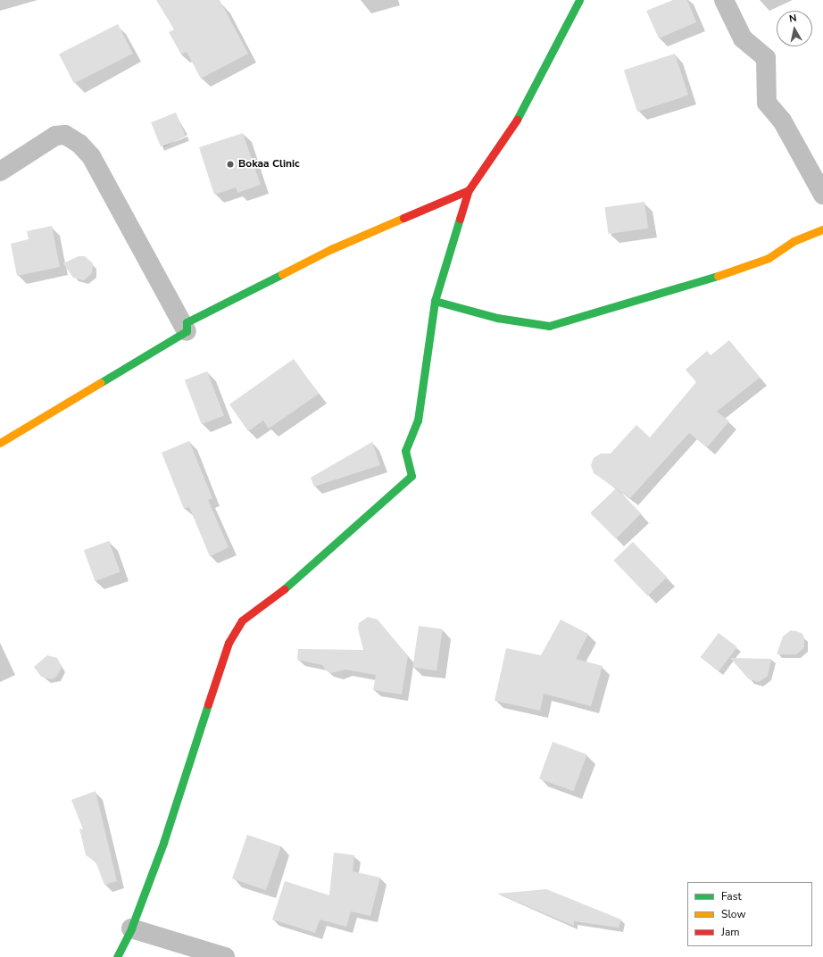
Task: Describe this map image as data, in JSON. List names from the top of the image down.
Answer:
{
  "places": ["Bokaa Clinic"],
  "legend": ["Fast", "Slow", "Jam"],
  "north": "top"
}
